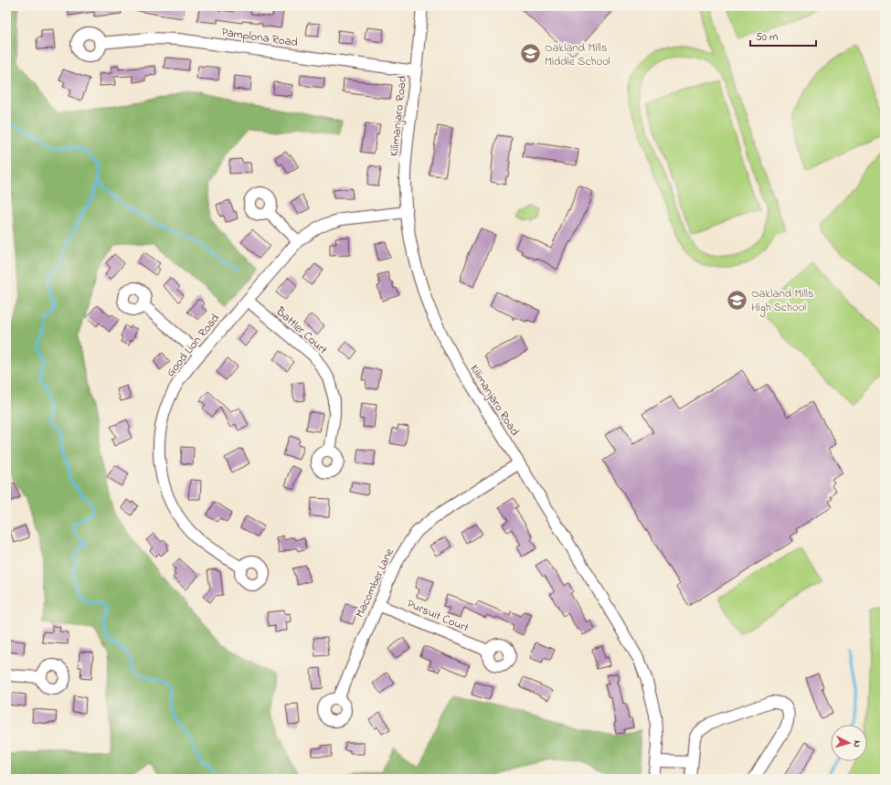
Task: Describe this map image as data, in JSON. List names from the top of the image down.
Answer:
{
  "streets": {
    "street": [
      "Pamplona Road",
      "Kilimanjaro Road",
      "Battler Court",
      "Good Lion Road",
      "Macomber Lane",
      "Pursuit Court"
    ]
  },
  "crossings": [
    ["Pamplona Road", "Kilimanjaro Road"],
    ["Kilimanjaro Road", "Good Lion Road"],
    ["Kilimanjaro Road", "Macomber Lane"],
    ["Battler Court", "Good Lion Road"],
    ["Macomber Lane", "Pursuit Court"]
  ],
  "places": {
    "school or university": ["Oakland Mills Middle School", "Oakland Mills High School"]
  },
  "scale_bar": "50 m",
  "north": "right"
}
